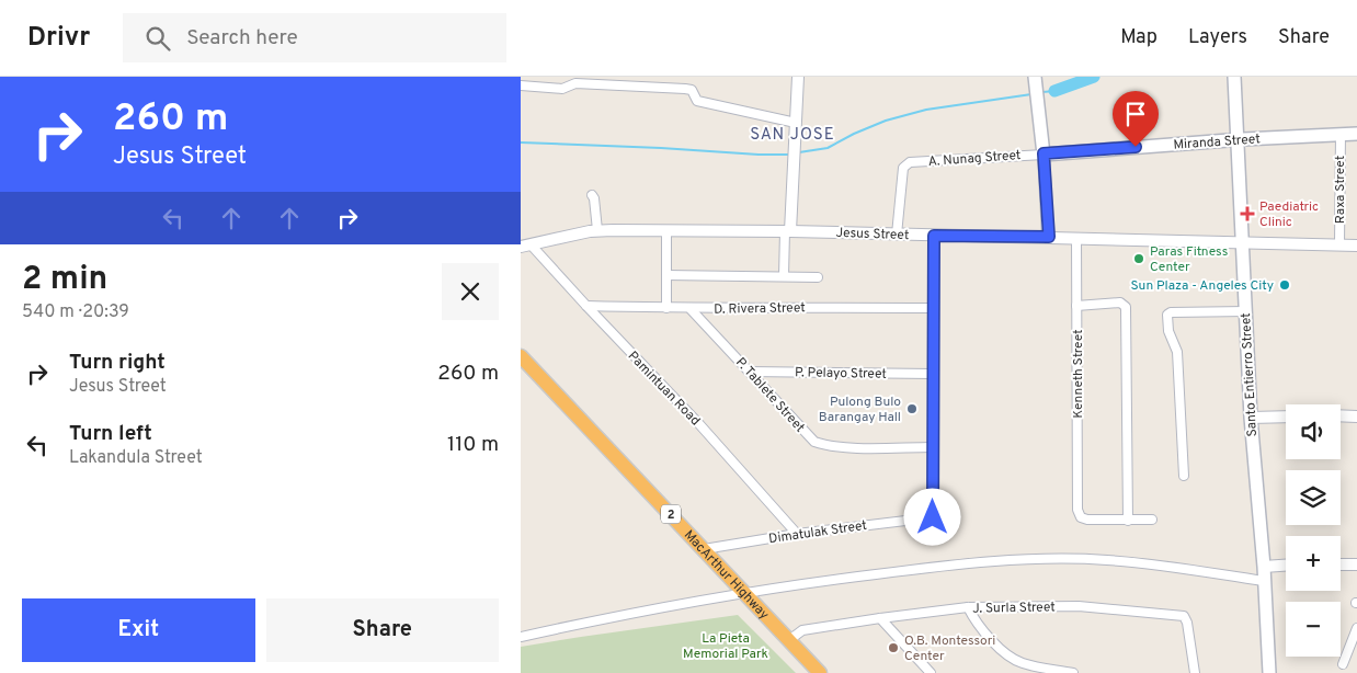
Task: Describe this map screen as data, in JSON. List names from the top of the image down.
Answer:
{
  "streets": {
    "highway": ["2", "MacArthur Highway"],
    "main road": ["Miranda Street", "Santo Entierro Street"],
    "street": [
      "A. Nunag Street",
      "Raxa Street",
      "Jesus Street",
      "D. Rivera Street",
      "P. Pelayo Street",
      "Kenneth Street",
      "Pamintuan Road",
      "P. Tablete Street",
      "Dimatulak Street",
      "J. Surla Street"
    ]
  },
  "crossings": [
    ["Miranda Street", "A. Nunag Street"],
    ["Miranda Street", "Raxa Street"],
    ["Miranda Street", "Santo Entierro Street"],
    ["A. Nunag Street", "Jesus Street"],
    ["Raxa Street", "Jesus Street"],
    ["Jesus Street", "Kenneth Street"],
    ["Jesus Street", "Santo Entierro Street"],
    ["Jesus Street", "Pamintuan Road"],
    ["D. Rivera Street", "Pamintuan Road"],
    ["D. Rivera Street", "P. Tablete Street"],
    ["P. Pelayo Street", "P. Tablete Street"],
    ["Pamintuan Road", "Dimatulak Street"],
    ["P. Tablete Street", "Dimatulak Street"],
    ["Dimatulak Street", "MacArthur Highway"],
    ["MacArthur Highway", "J. Surla Street"]
  ],
  "districts": ["SAN JOSE"],
  "parks": ["La Pieta Memorial Park"],
  "places": {
    "health": ["Paediatric Clinic"],
    "other": [
      "Paras Fitness Center",
      "Sun Plaza - Angeles City",
      "Pulong Bulo Barangay Hall",
      "O.B. Montessori Center"
    ]
  },
  "page": {
    "header": "Drivr",
    "search": "Search here",
    "nav": ["Map", "Layers", "Share"],
    "turn": ["260 m", "Jesus Street"],
    "heading": ["2 min", "540 m · 20:39"],
    "list": [
      {
        "name": "Turn right",
        "note": "Jesus Street",
        "value": "260 m"
      },
      {
        "name": "Turn left",
        "note": "Lakandula Street",
        "value": "110 m"
      }
    ],
    "map_buttons": ["+", "−"],
    "buttons": ["Exit", "Share"]
  }
}
